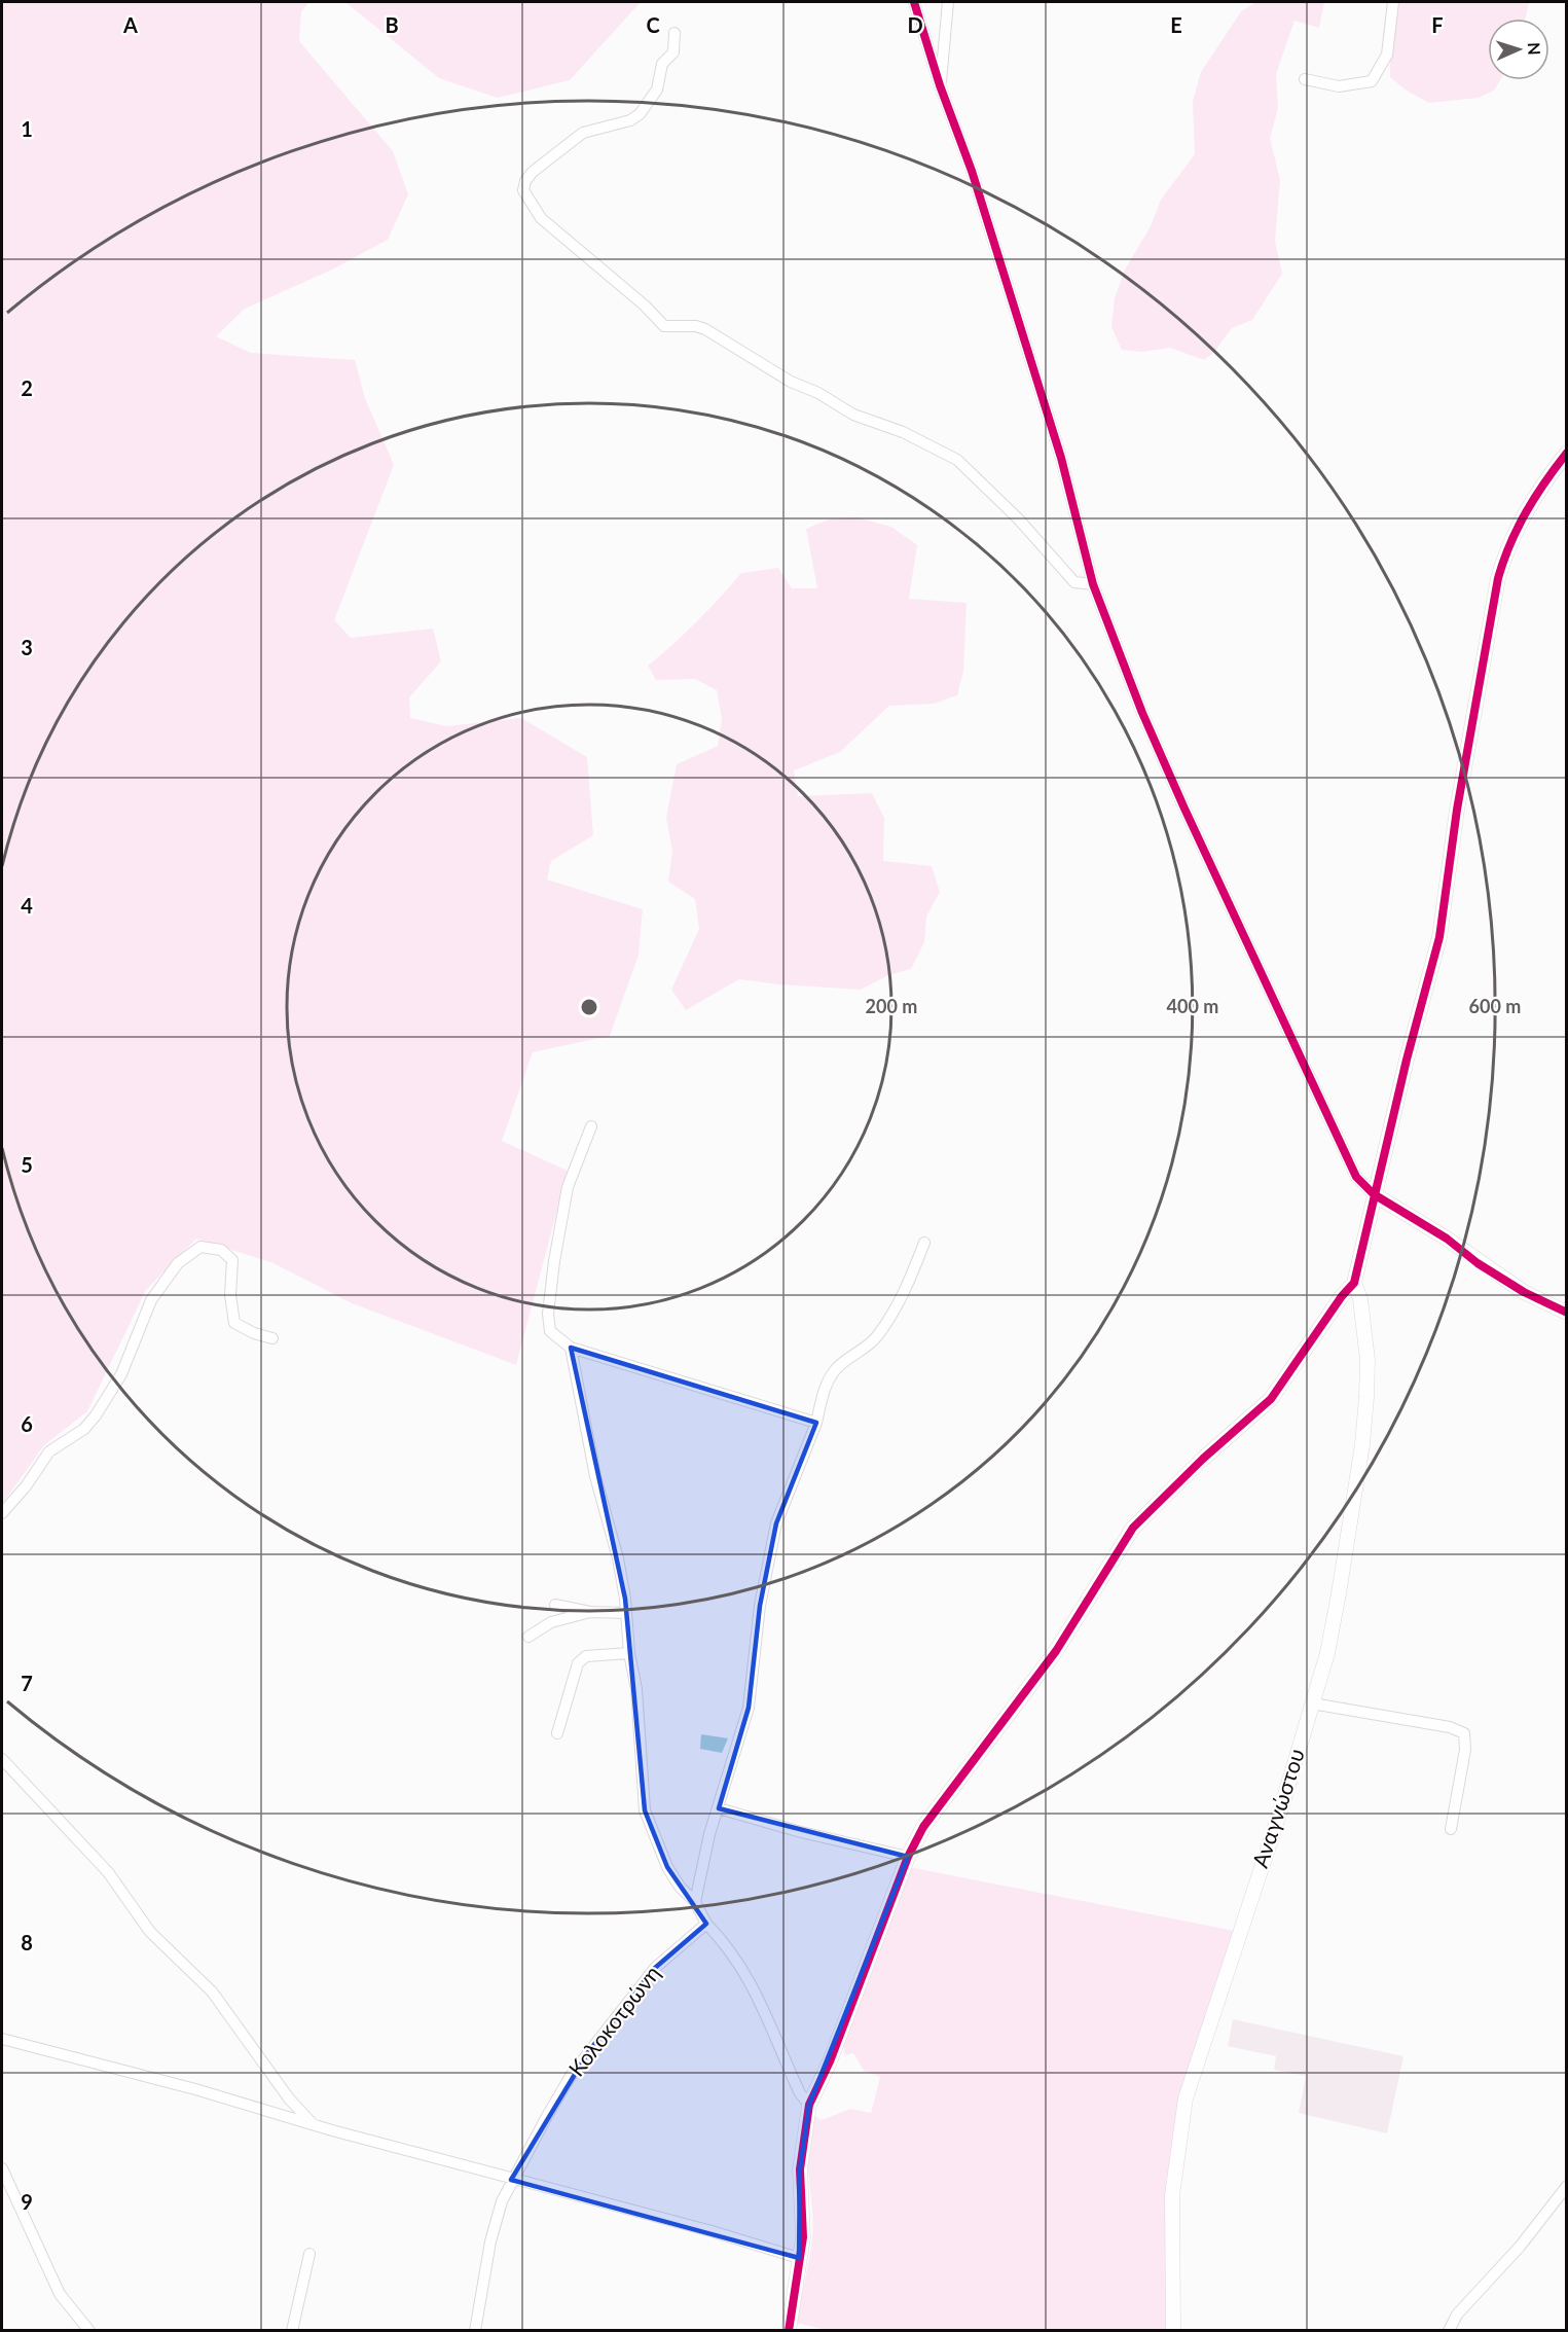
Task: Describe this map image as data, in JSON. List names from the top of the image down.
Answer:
{
  "streets": {
    "street": ["Αναγνώστου", "Κολοκοτρώνη"]
  },
  "north": "right",
  "grid": {
    "columns": [
      "A",
      "B",
      "C",
      "D",
      "E",
      "F"
    ],
    "rows": [
      "1",
      "2",
      "3",
      "4",
      "5",
      "6",
      "7",
      "8",
      "9"
    ]
  },
  "rings": ["200 m", "400 m", "600 m"]
}
